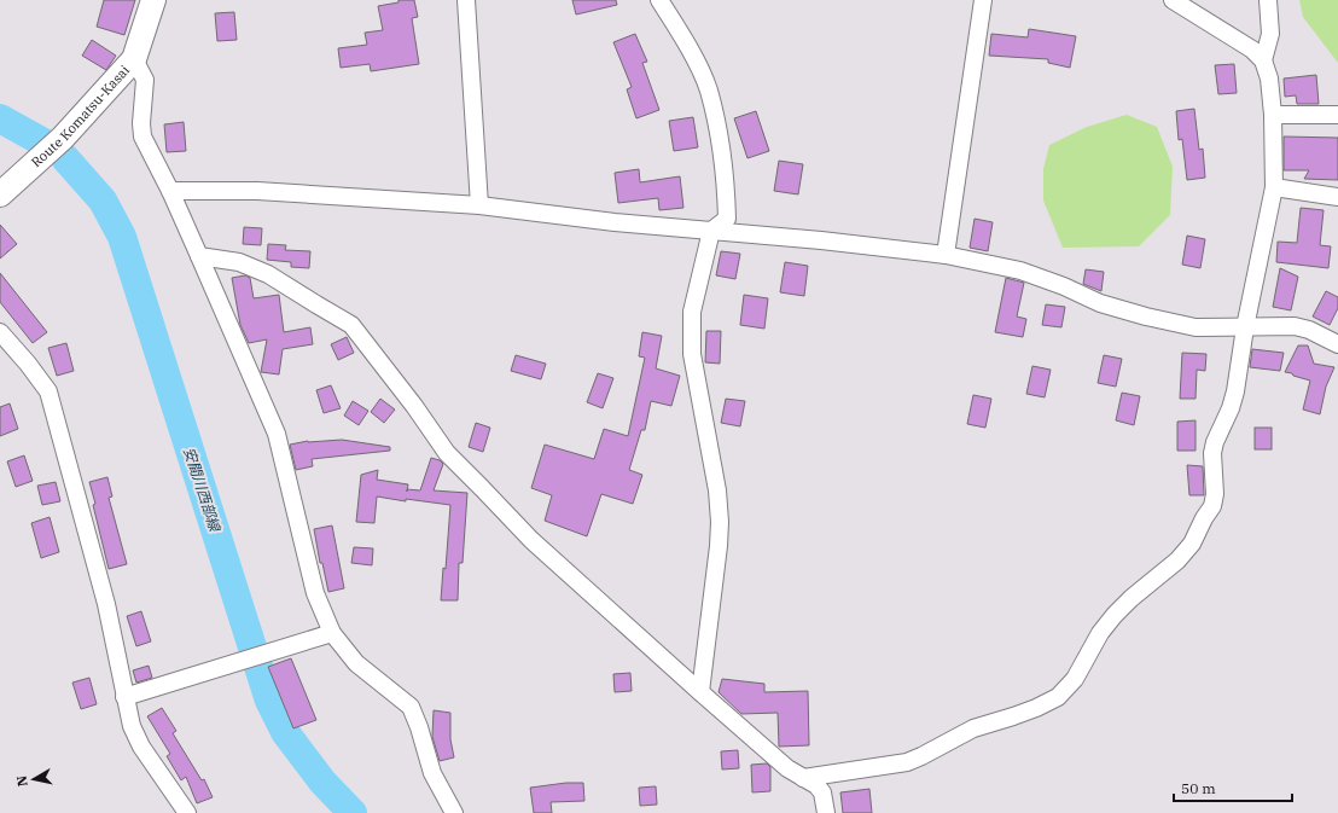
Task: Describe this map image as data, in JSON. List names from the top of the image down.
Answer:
{
  "streets": {
    "main road": ["Route Komatsu-Kasai"]
  },
  "water": ["安間川西部線"],
  "scale_bar": "50 m",
  "north": "left"
}
